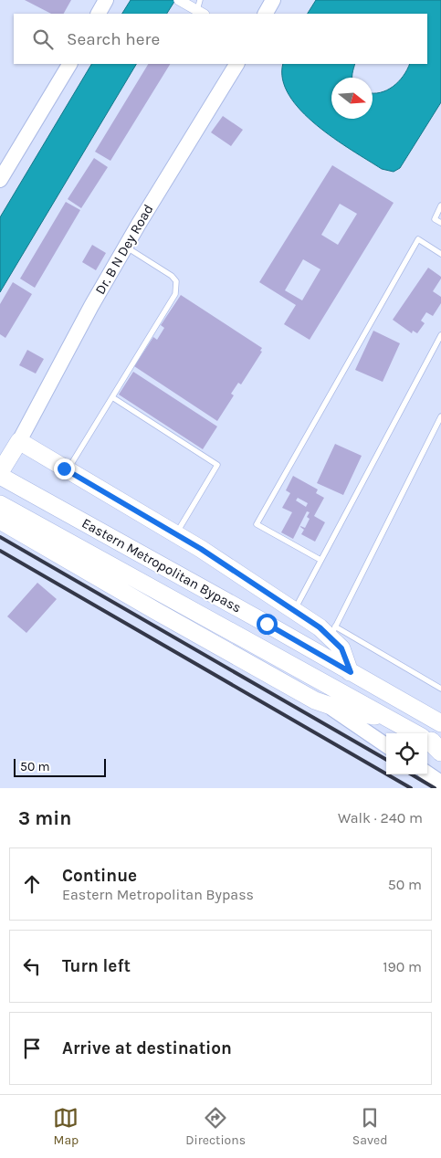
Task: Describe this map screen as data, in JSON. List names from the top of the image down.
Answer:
{
  "streets": {
    "main road": ["Dr. B N Dey Road", "Eastern Metropolitan Bypass"]
  },
  "scale_bar": "50 m",
  "north": "right",
  "page": {
    "search": "Search here",
    "scale": "50 m",
    "heading": ["3 min", "Walk · 240 m"],
    "list": [
      ["Continue", "Eastern Metropolitan Bypass", "50 m"],
      ["Turn left", "190 m"],
      "Arrive at destination"
    ],
    "nav": ["Map", "Directions", "Saved"]
  }
}
